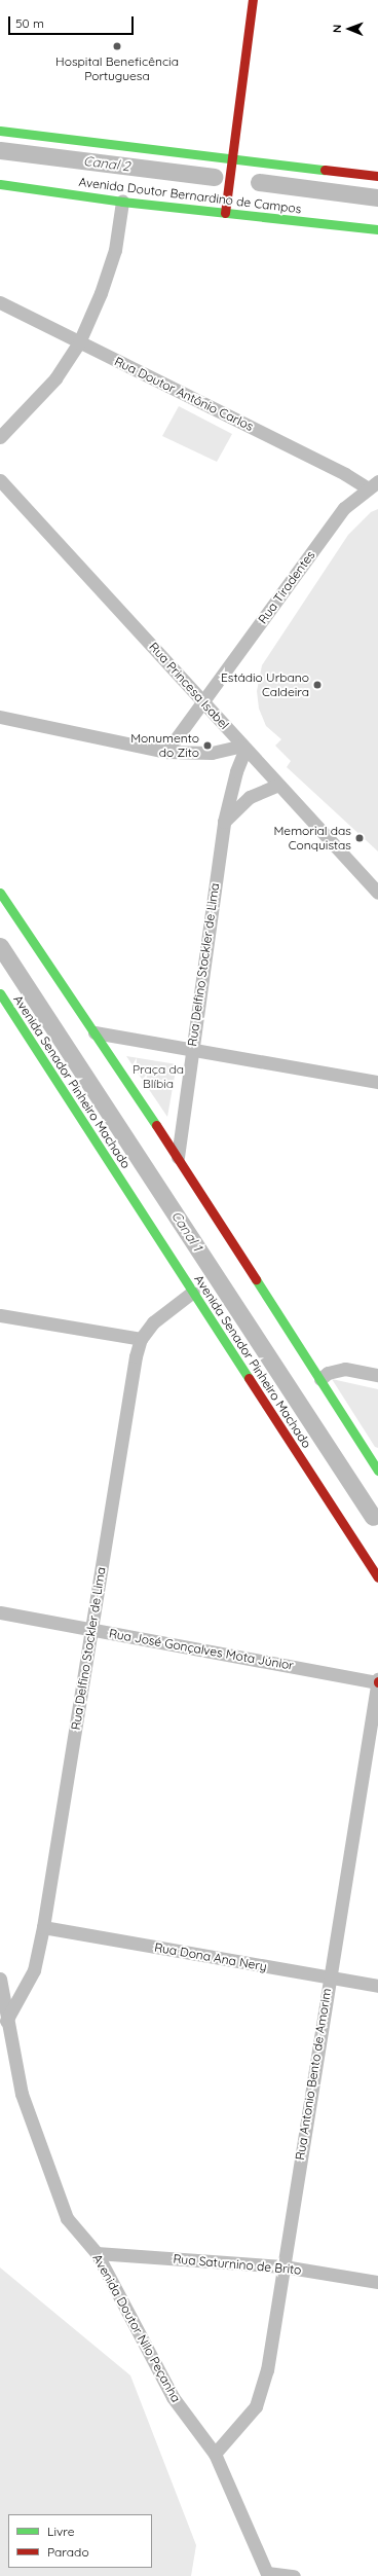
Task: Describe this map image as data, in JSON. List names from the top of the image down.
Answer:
{
  "streets": {
    "main road": ["Avenida Doutor Bernardino de Campos", "Avenida Senador Pinheiro Machado"],
    "street": [
      "Rua Doutor Antônio Carlos",
      "Rua Tiradentes",
      "Rua Princesa Isabel",
      "Rua Delfino Stockler de Lima",
      "Rua José Gonçalves Mota Júnior",
      "Rua Dona Ana Nery",
      "Rua Antonio Bento de Amorim",
      "Rua Saturnino de Brito",
      "Avenida Doutor Nilo Peçanha"
    ]
  },
  "crossings": [
    ["Rua Doutor Antônio Carlos", "Rua Tiradentes"],
    ["Rua Tiradentes", "Rua Princesa Isabel"],
    ["Rua Princesa Isabel", "Rua Delfino Stockler de Lima"],
    ["Rua Delfino Stockler de Lima", "Avenida Senador Pinheiro Machado"],
    ["Rua Delfino Stockler de Lima", "Rua José Gonçalves Mota Júnior"],
    ["Rua Delfino Stockler de Lima", "Rua Dona Ana Nery"],
    ["Rua Delfino Stockler de Lima", "Avenida Doutor Nilo Peçanha"],
    ["Rua José Gonçalves Mota Júnior", "Rua Antonio Bento de Amorim"],
    ["Rua Dona Ana Nery", "Rua Antonio Bento de Amorim"],
    ["Rua Antonio Bento de Amorim", "Rua Saturnino de Brito"],
    ["Rua Antonio Bento de Amorim", "Avenida Doutor Nilo Peçanha"],
    ["Rua Saturnino de Brito", "Avenida Doutor Nilo Peçanha"]
  ],
  "water": ["Canal 2", "Canal 1"],
  "parks": ["Praça da Blíbia"],
  "places": [
    "Hospital Beneficência Portuguesa",
    "Estádio Urbano Caldeira",
    "Monumento do Zito",
    "Memorial das Conquistas"
  ],
  "legend": ["Livre", "Parado"],
  "scale_bar": "50 m",
  "north": "left"
}
